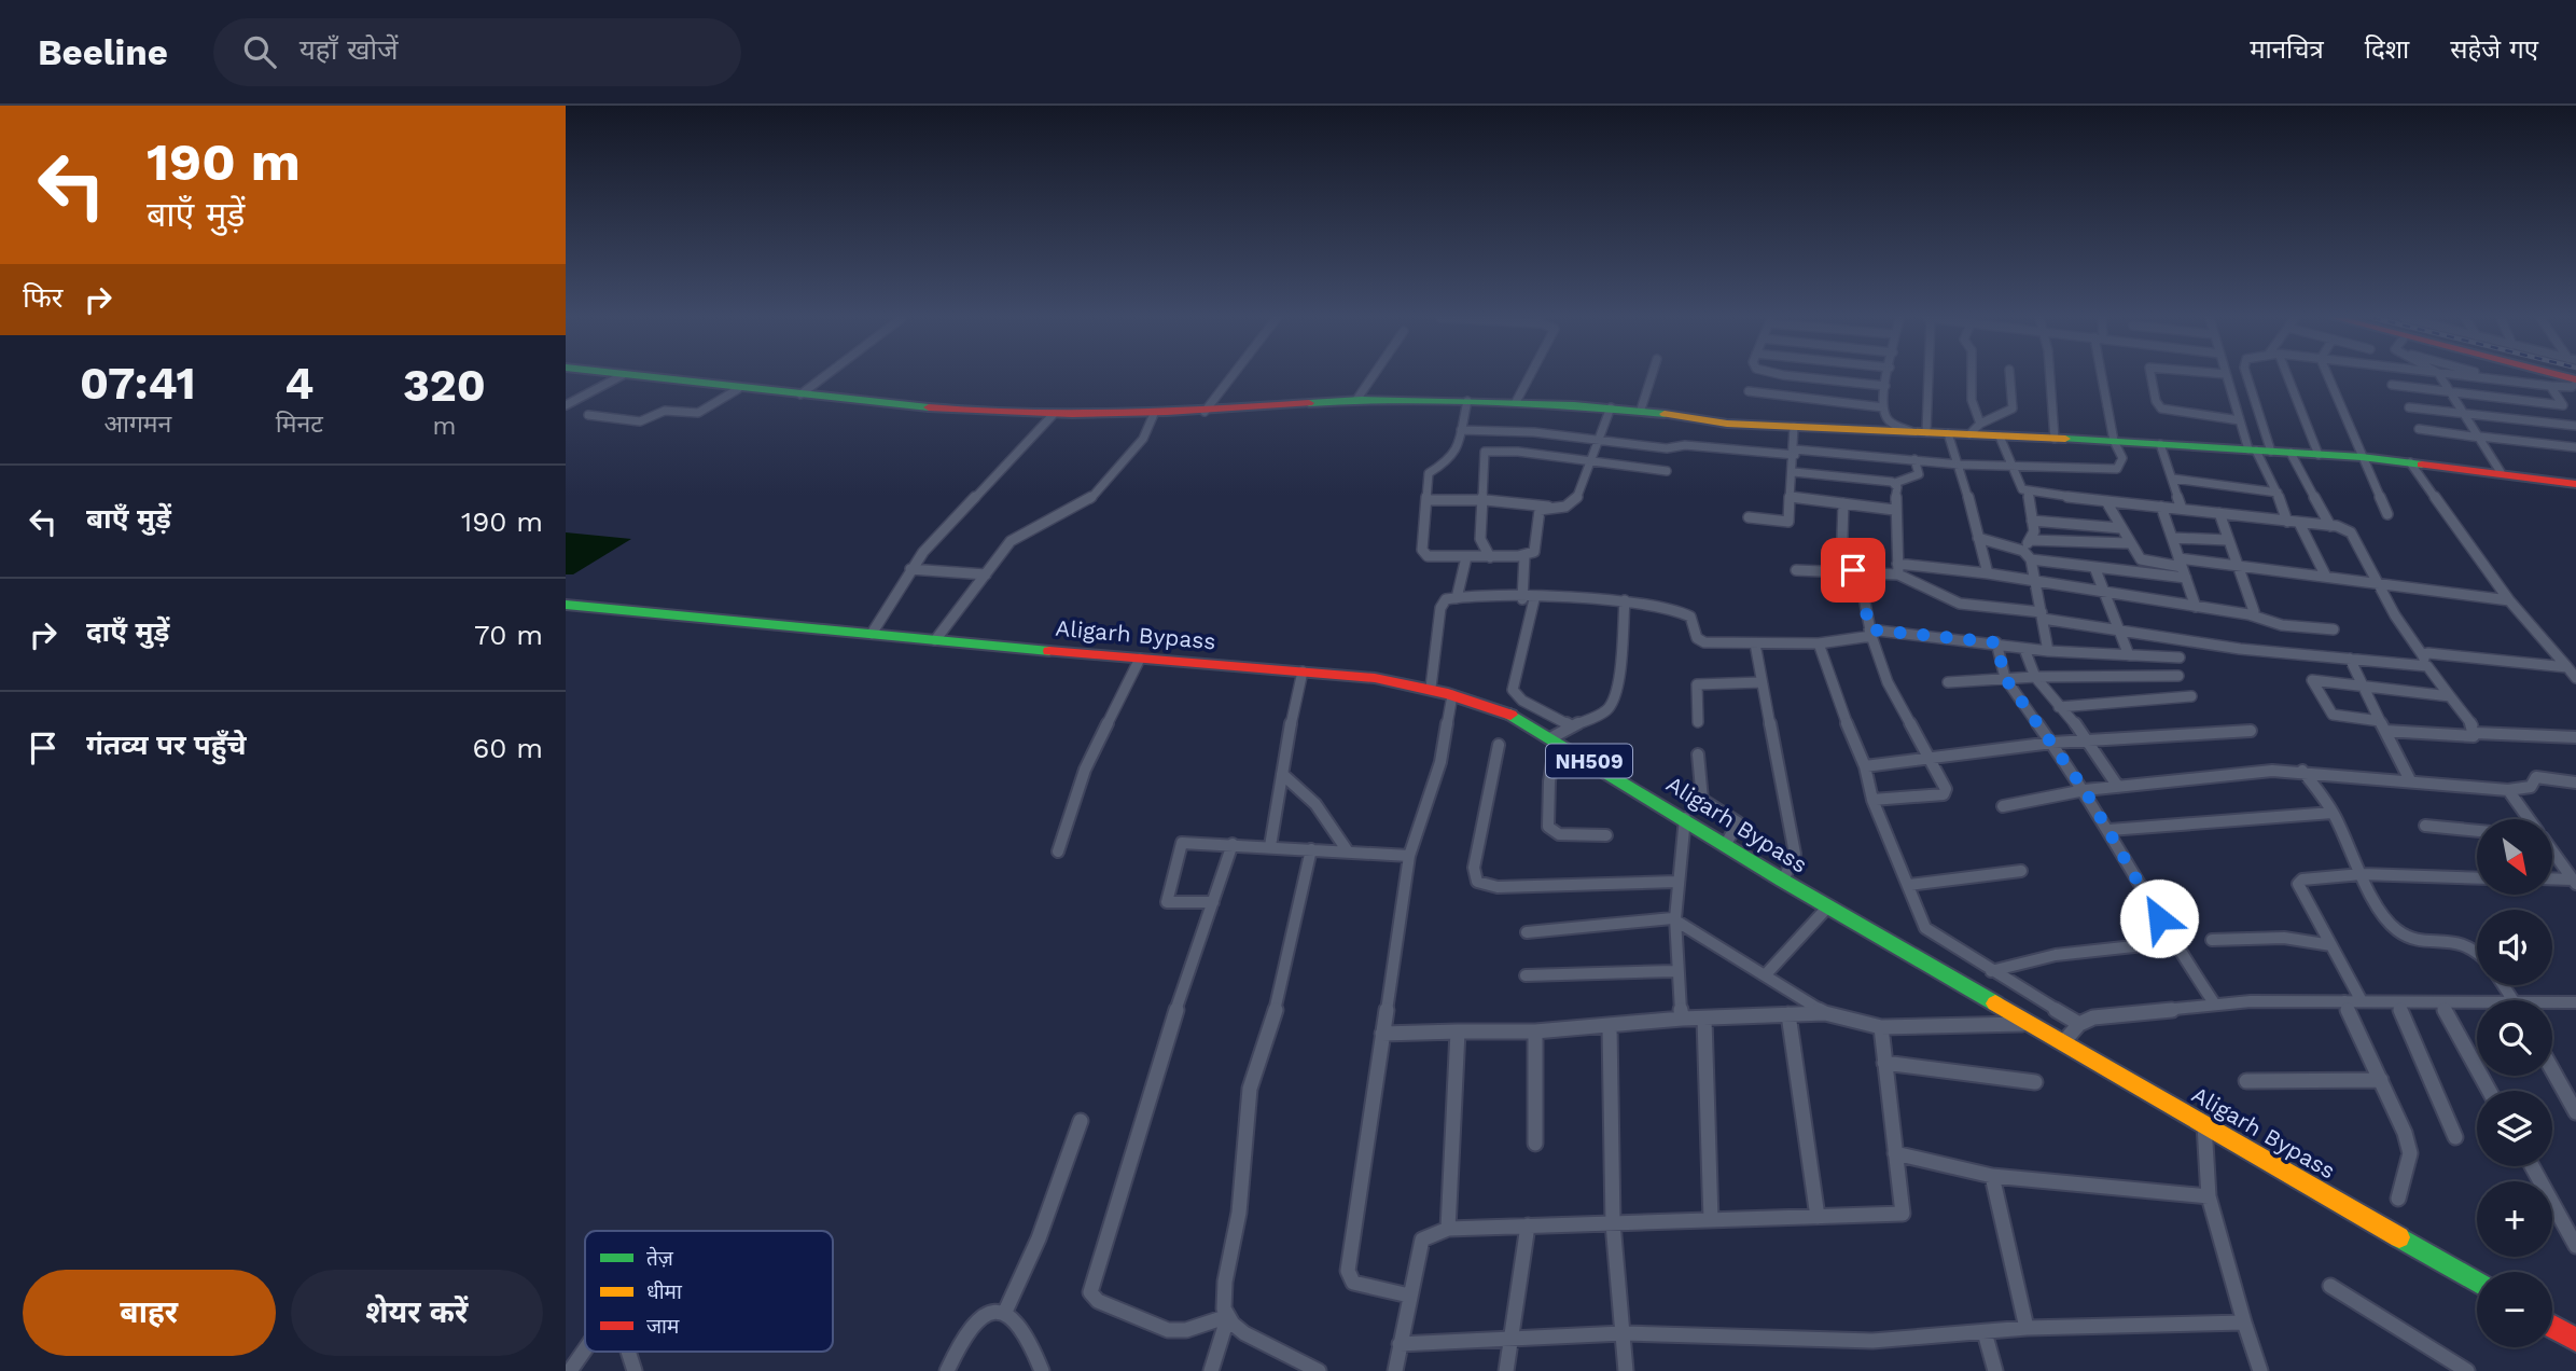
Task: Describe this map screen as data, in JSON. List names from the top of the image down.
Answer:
{
  "streets": {
    "main road": ["Aligarh Bypass", "NH509"]
  },
  "legend": ["तेज़", "धीमा", "जाम"],
  "north": "bottom right",
  "page": {
    "header": "Beeline",
    "search": "यहाँ खोजें",
    "nav": ["मानचित्र", "दिशा", "सहेजे गए"],
    "turn": ["190 m", "बाएँ मुड़ें"],
    "then": "फिर",
    "eta": [
      "07:41",
      "आगमन",
      "4",
      "मिनट",
      "320",
      "m"
    ],
    "list": [
      {
        "name": "बाएँ मुड़ें",
        "value": "190 m"
      },
      {
        "name": "दाएँ मुड़ें",
        "value": "70 m"
      },
      {
        "name": "गंतव्य पर पहुँचे",
        "value": "60 m"
      }
    ],
    "map_buttons": ["+", "−"],
    "buttons": ["बाहर", "शेयर करें"]
  }
}
